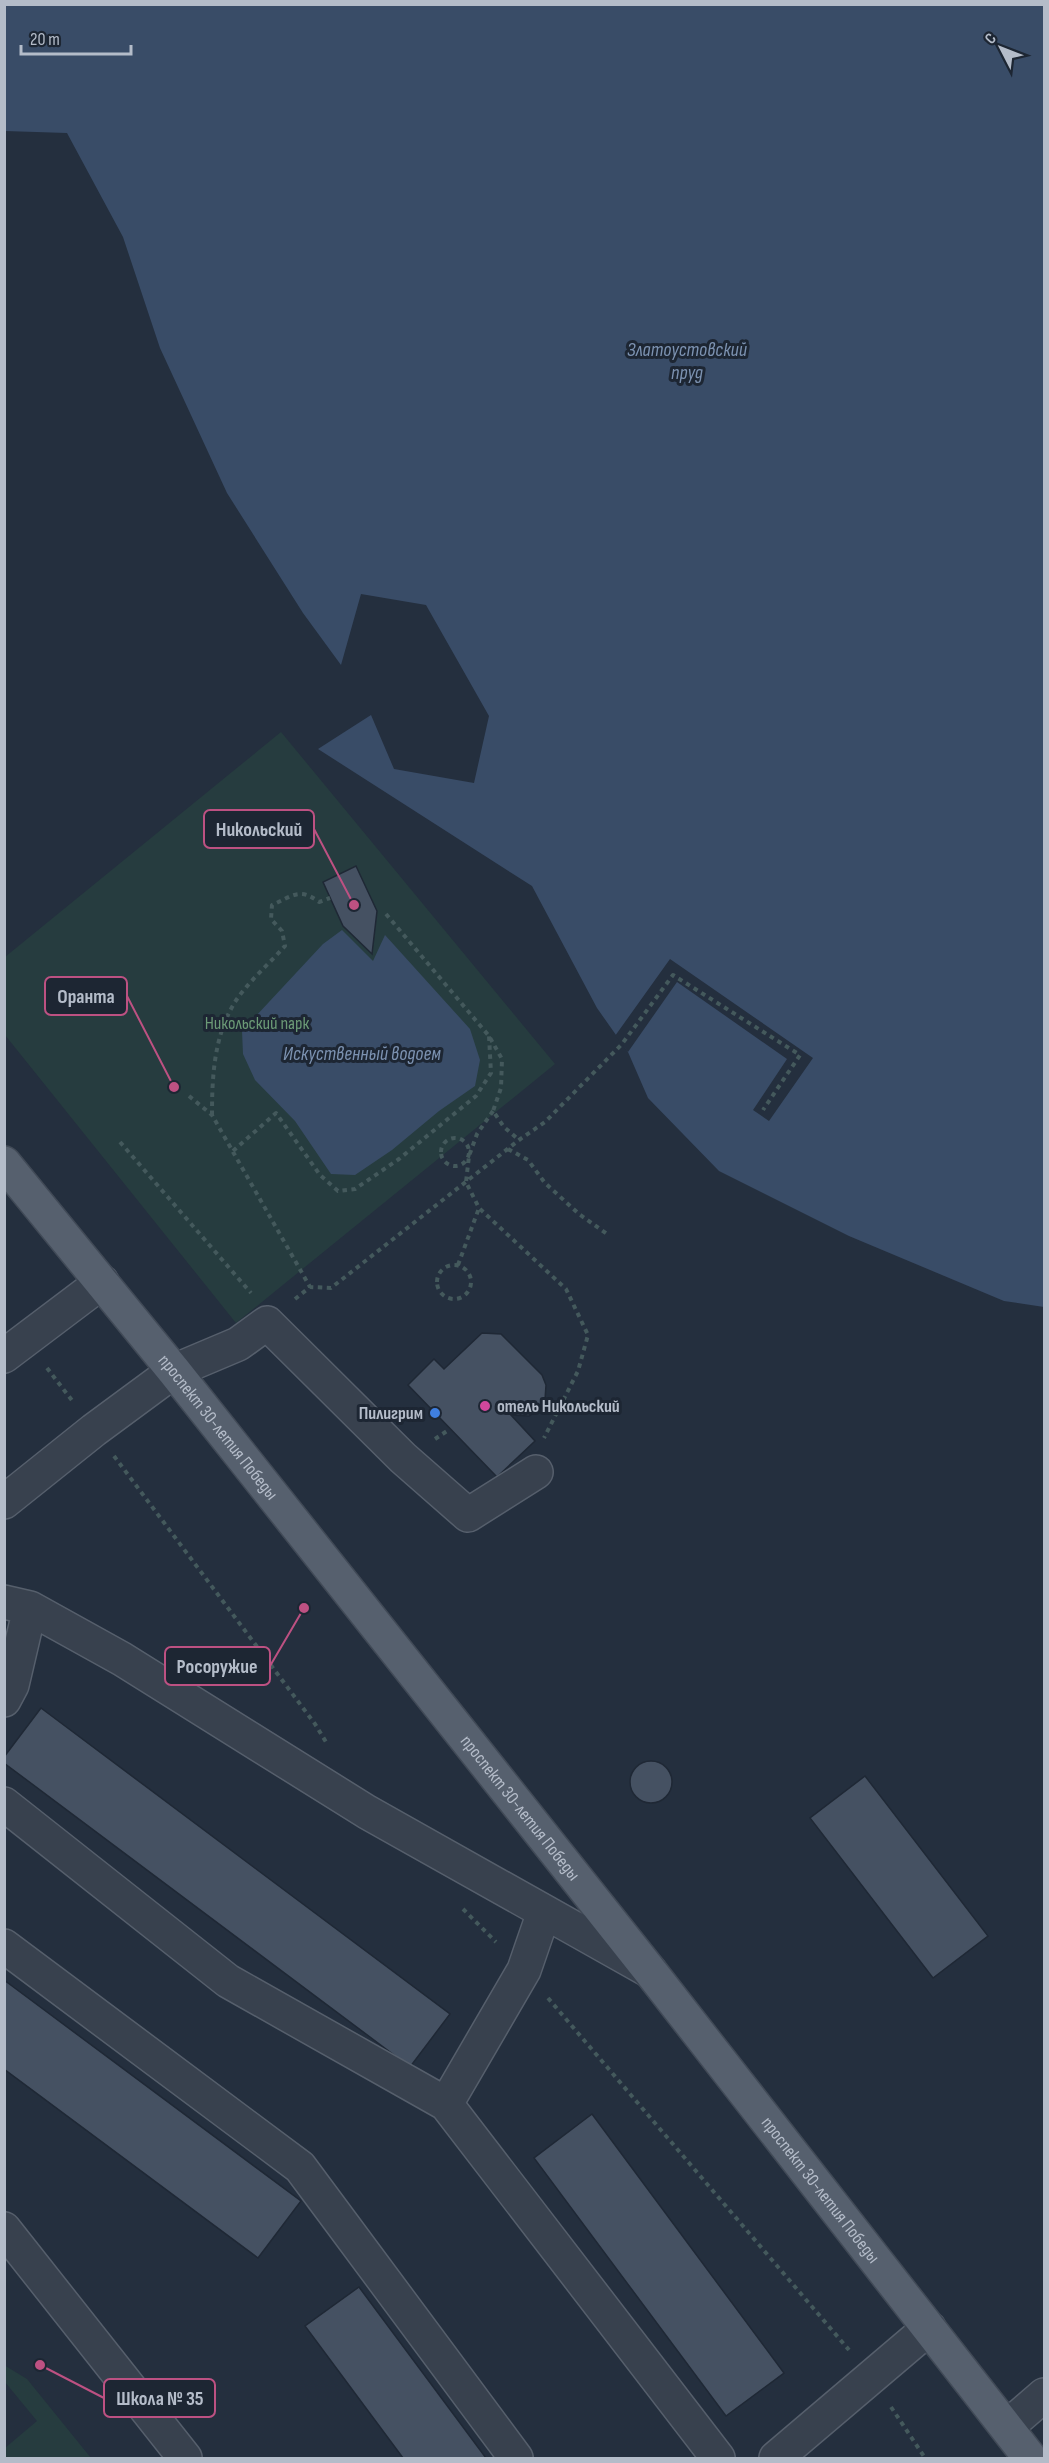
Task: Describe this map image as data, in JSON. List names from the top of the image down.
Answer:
{
  "streets": {
    "main road": ["проспект 30-летия Победы"]
  },
  "water": ["Златоустовский пруд", "Искуственный водоем"],
  "parks": ["Никольский парк"],
  "places": [
    "Никольский",
    "Оранта",
    "отель Никольский",
    "Пилигрим",
    "Росоружие",
    "Школа № 35"
  ],
  "scale_bar": "20 m",
  "north": "top left"
}
